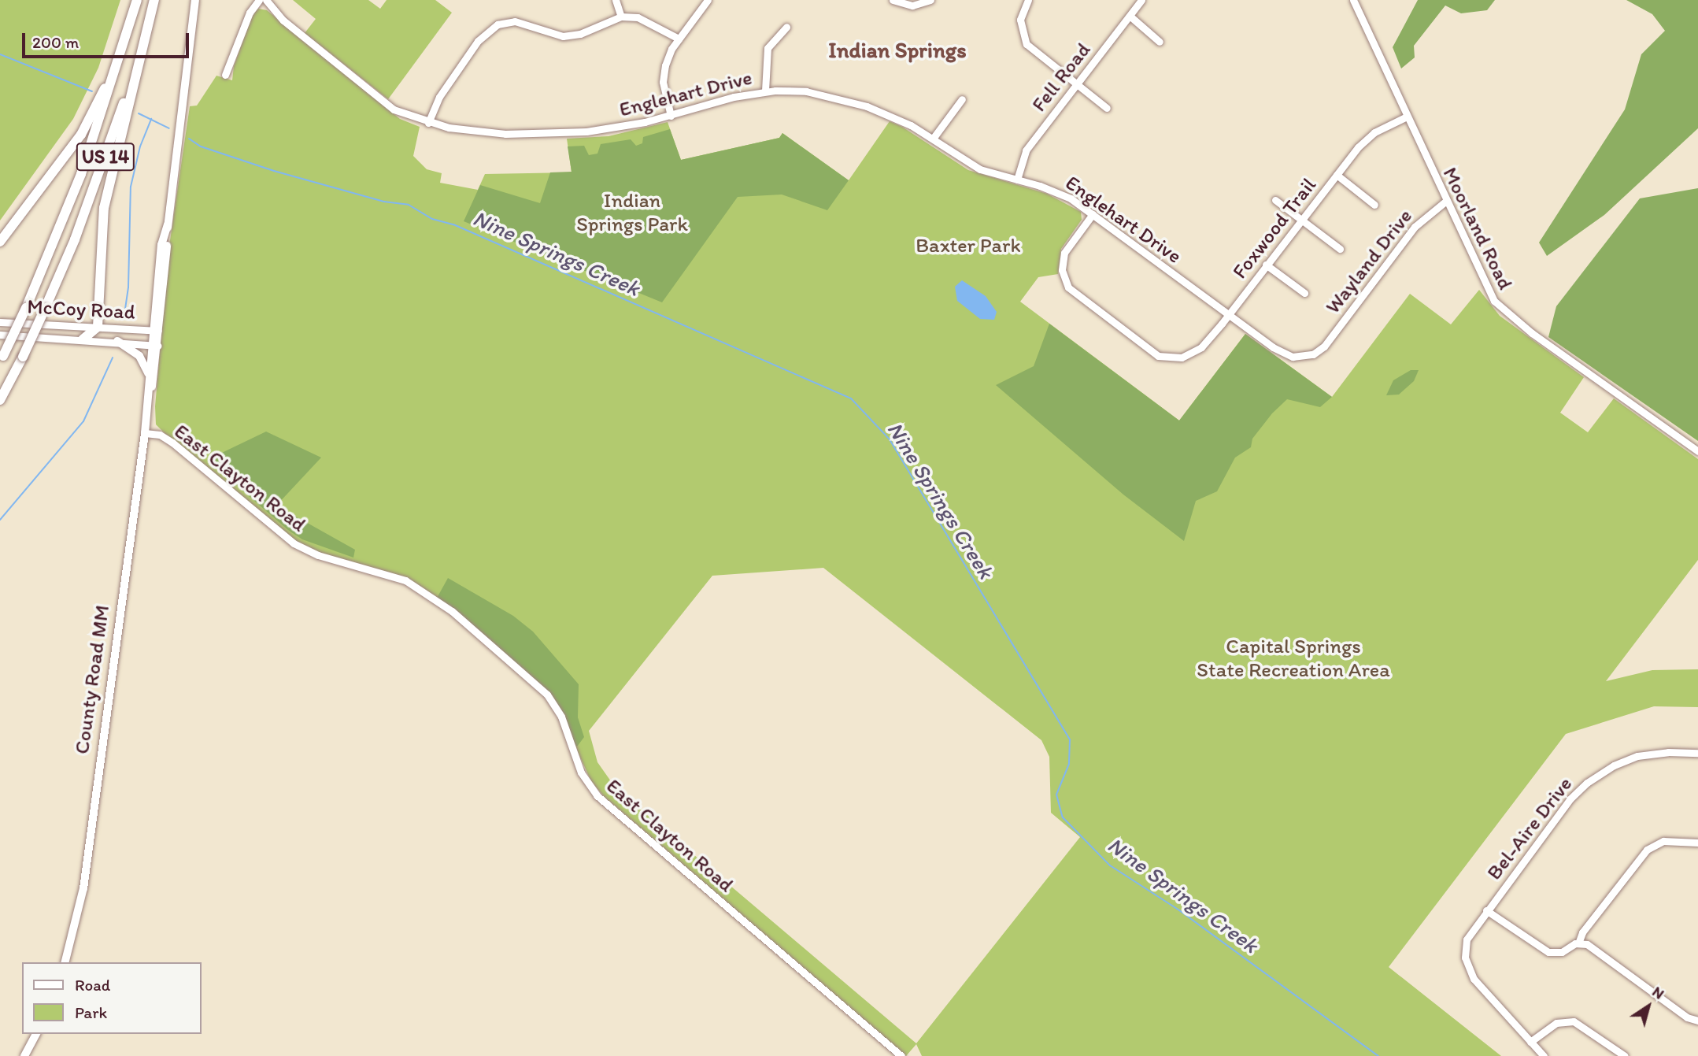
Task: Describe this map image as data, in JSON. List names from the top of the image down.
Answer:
{
  "streets": {
    "highway": ["US 14"],
    "main road": ["County Road MM"],
    "street": [
      "Fell Road",
      "Englehart Drive",
      "Foxwood Trail",
      "Moorland Road",
      "Wayland Drive",
      "McCoy Road",
      "East Clayton Road",
      "Bel-Aire Drive"
    ]
  },
  "crossings": [
    ["Fell Road", "Englehart Drive"],
    ["Englehart Drive", "Foxwood Trail"],
    ["Englehart Drive", "Wayland Drive"],
    ["Foxwood Trail", "Moorland Road"],
    ["Moorland Road", "Wayland Drive"],
    ["McCoy Road", "County Road MM"],
    ["East Clayton Road", "County Road MM"]
  ],
  "districts": ["Indian Springs"],
  "water": ["Nine Springs Creek"],
  "parks": ["Indian Springs Park", "Baxter Park", "Capital Springs State Recreation Area"],
  "legend": ["Road", "Park"],
  "scale_bar": "200 m",
  "north": "top right"
}
